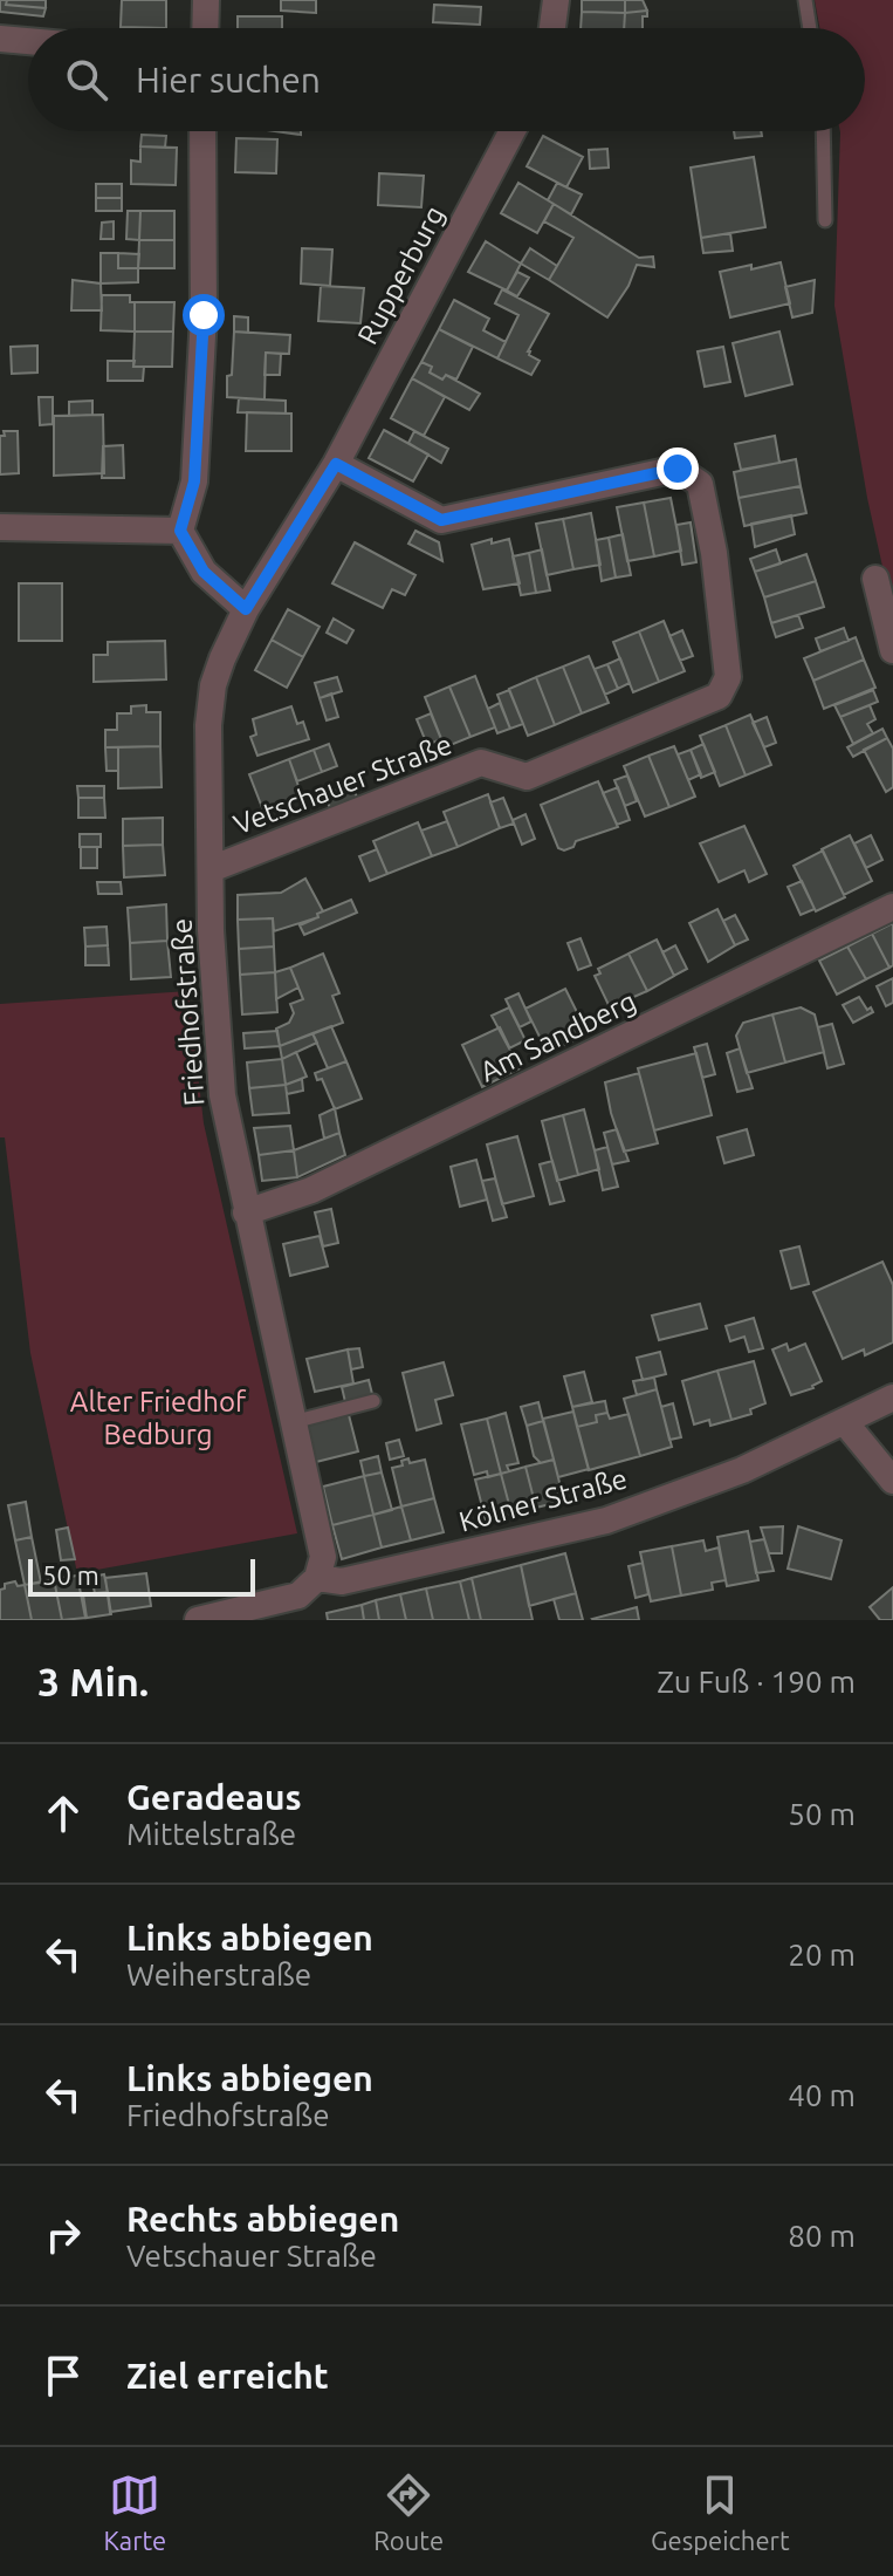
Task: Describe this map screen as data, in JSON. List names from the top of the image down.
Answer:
{
  "streets": {
    "street": [
      "Rupperburg",
      "Vetschauer Straße",
      "Friedhofstraße",
      "Am Sandberg",
      "Kölner Straße"
    ]
  },
  "crossings": [
    ["Rupperburg", "Vetschauer Straße"],
    ["Rupperburg", "Friedhofstraße"],
    ["Vetschauer Straße", "Friedhofstraße"],
    ["Friedhofstraße", "Am Sandberg"],
    ["Friedhofstraße", "Kölner Straße"]
  ],
  "parks": ["Alter Friedhof Bedburg"],
  "scale_bar": "50 m",
  "page": {
    "search": "Hier suchen",
    "scale": "50 m",
    "heading": ["3 Min.", "Zu Fuß · 190 m"],
    "list": [
      ["Geradeaus", "Mittelstraße", "50 m"],
      ["Links abbiegen", "Weiherstraße", "20 m"],
      ["Links abbiegen", "Friedhofstraße", "40 m"],
      ["Rechts abbiegen", "Vetschauer Straße", "80 m"],
      "Ziel erreicht"
    ],
    "nav": ["Karte", "Route", "Gespeichert"]
  }
}
